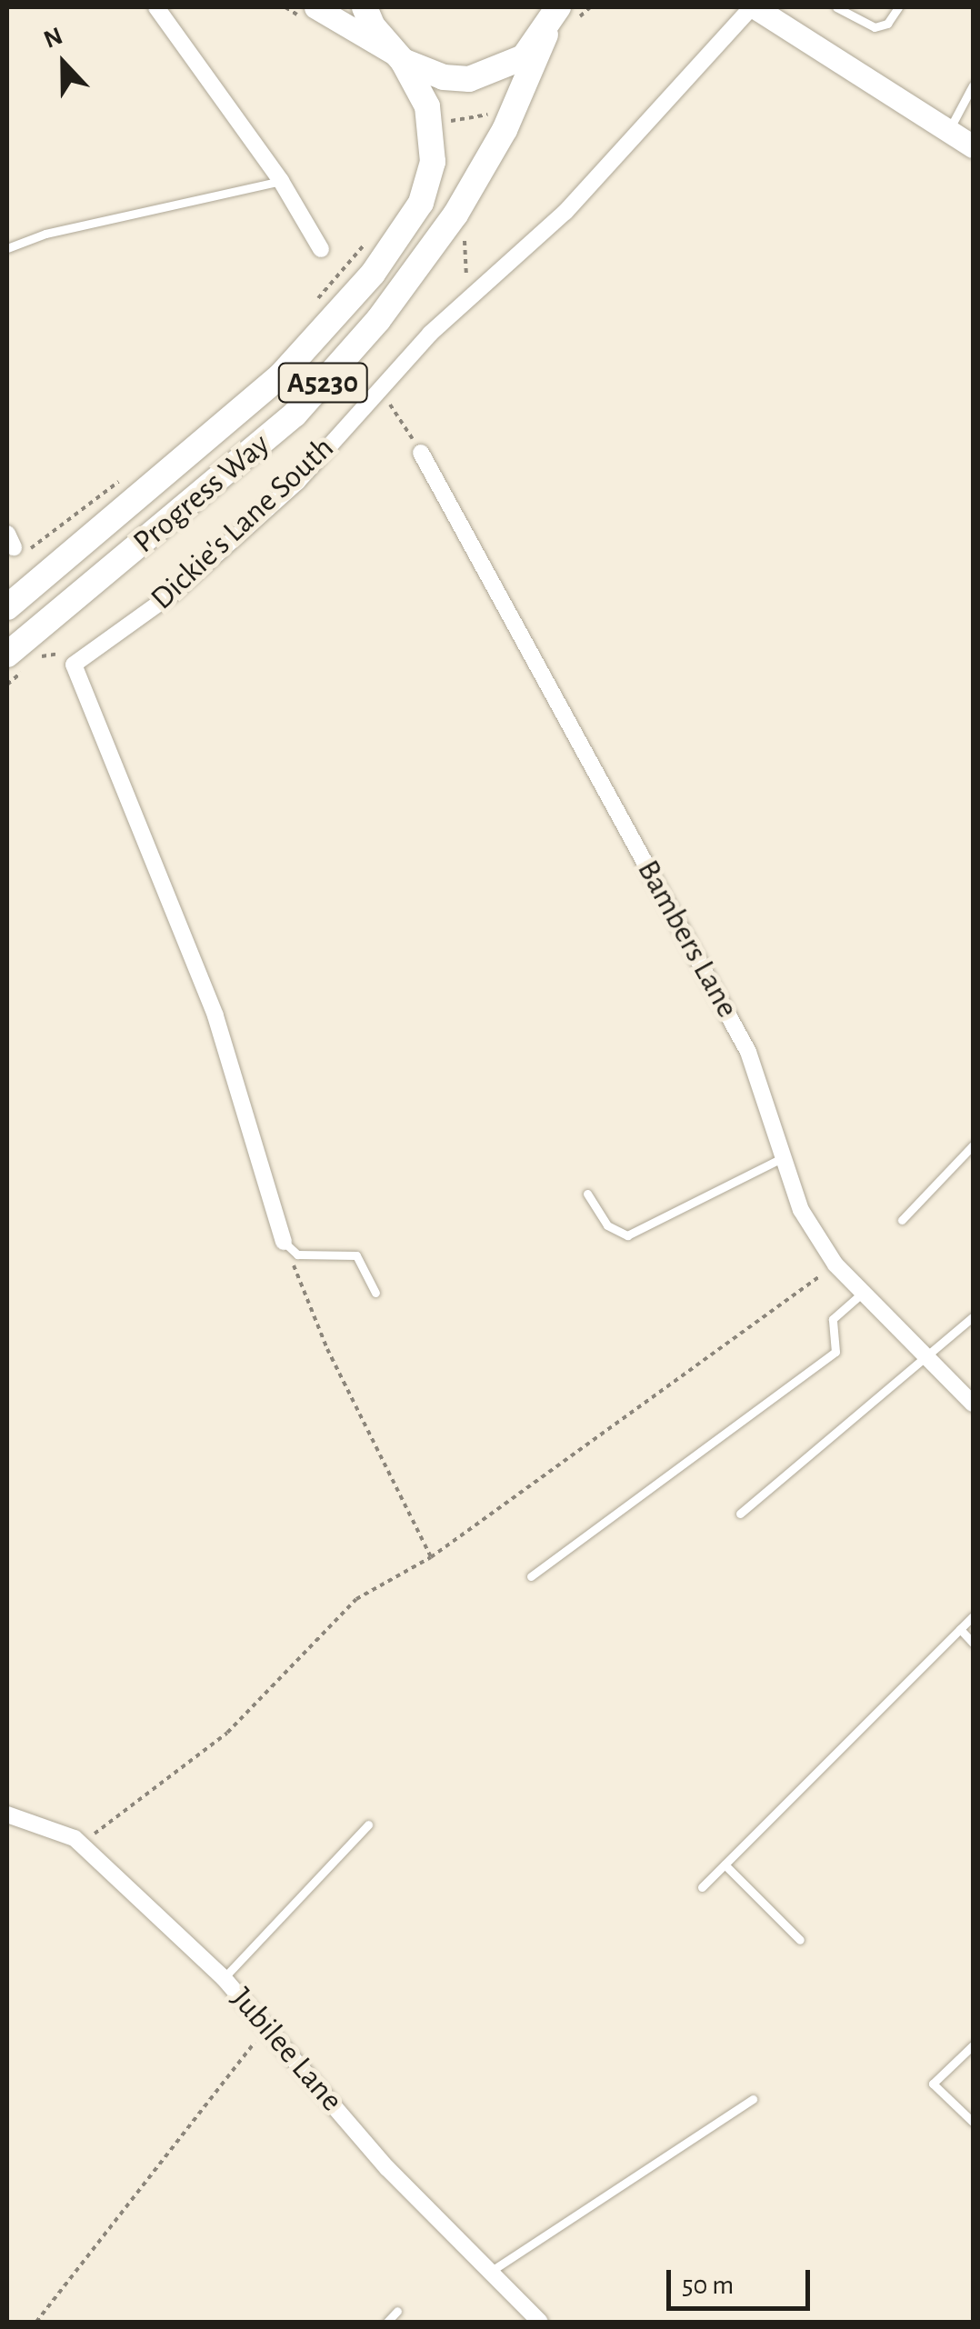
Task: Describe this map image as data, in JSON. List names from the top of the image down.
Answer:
{
  "streets": {
    "main road": ["A5230", "Progress Way"],
    "street": ["Dickie's Lane South", "Bambers Lane", "Jubilee Lane"]
  },
  "crossings": [
    ["A5230", "Progress Way"]
  ],
  "scale_bar": "50 m",
  "north": "top"
}
